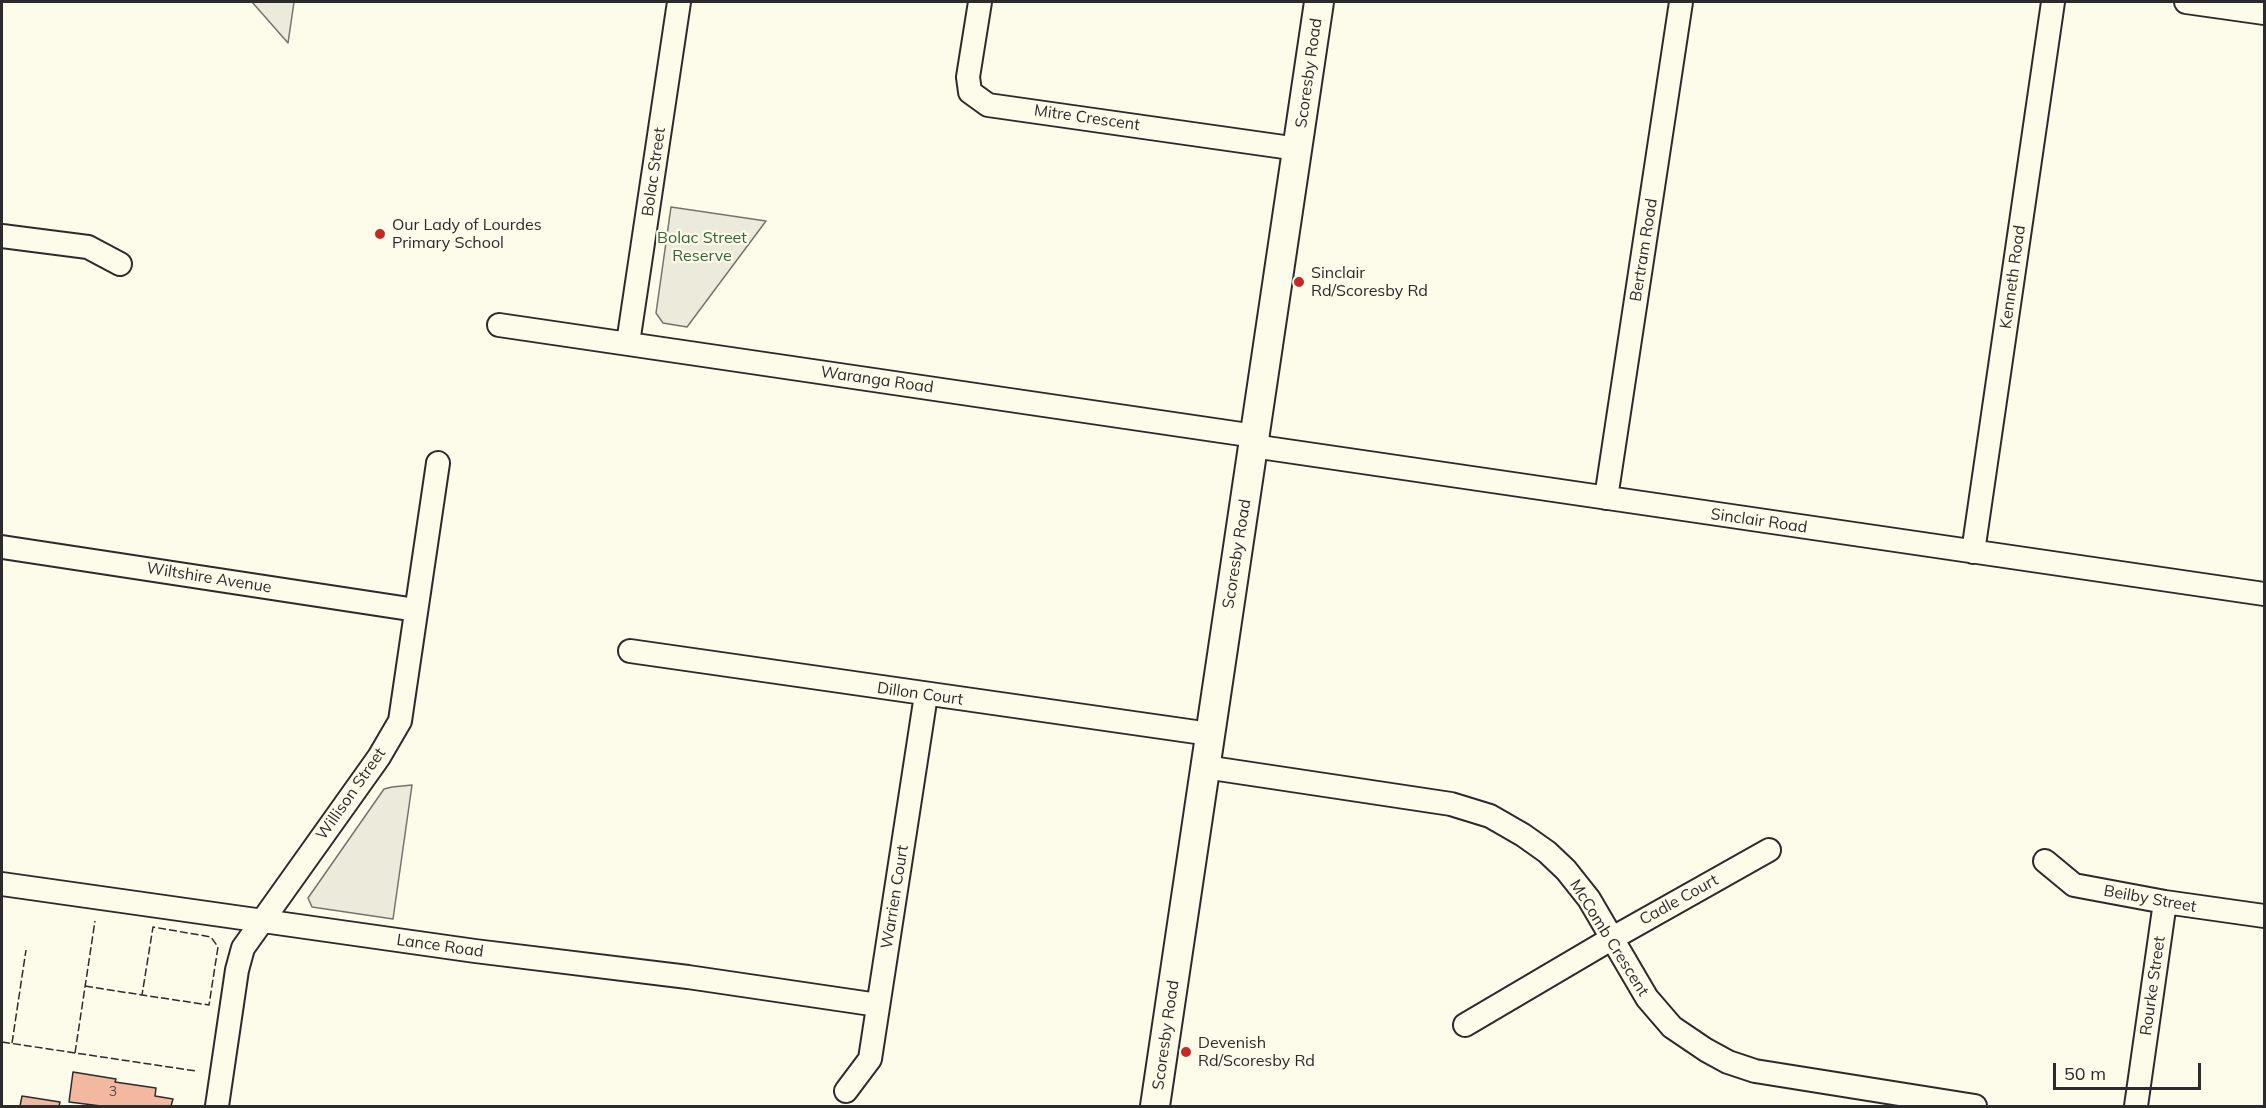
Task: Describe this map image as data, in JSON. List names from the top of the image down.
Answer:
{
  "streets": {
    "main road": ["Scoresby Road"],
    "street": [
      "Mitre Crescent",
      "Bolac Street",
      "Bertram Road",
      "Kenneth Road",
      "Waranga Road",
      "Sinclair Road",
      "Wiltshire Avenue",
      "Dillon Court",
      "Willison Street",
      "Warrien Court",
      "Beilby Street",
      "Cadle Court",
      "McComb Crescent",
      "Lance Road",
      "Rourke Street"
    ]
  },
  "crossings": [
    ["Scoresby Road", "Mitre Crescent"],
    ["Scoresby Road", "Waranga Road"],
    ["Scoresby Road", "Sinclair Road"],
    ["Scoresby Road", "Dillon Court"],
    ["Scoresby Road", "McComb Crescent"],
    ["Bolac Street", "Waranga Road"],
    ["Bertram Road", "Sinclair Road"],
    ["Kenneth Road", "Sinclair Road"],
    ["Waranga Road", "Sinclair Road"],
    ["Wiltshire Avenue", "Willison Street"],
    ["Dillon Court", "Warrien Court"],
    ["Willison Street", "Lance Road"],
    ["Warrien Court", "Lance Road"],
    ["Beilby Street", "Rourke Street"],
    ["Cadle Court", "McComb Crescent"]
  ],
  "parks": ["Bolac Street Reserve"],
  "places": ["Our Lady of Lourdes Primary School", "Sinclair Rd/Scoresby Rd", "Devenish Rd/Scoresby Rd"],
  "house_numbers": ["3"],
  "scale_bar": "50 m"
}
